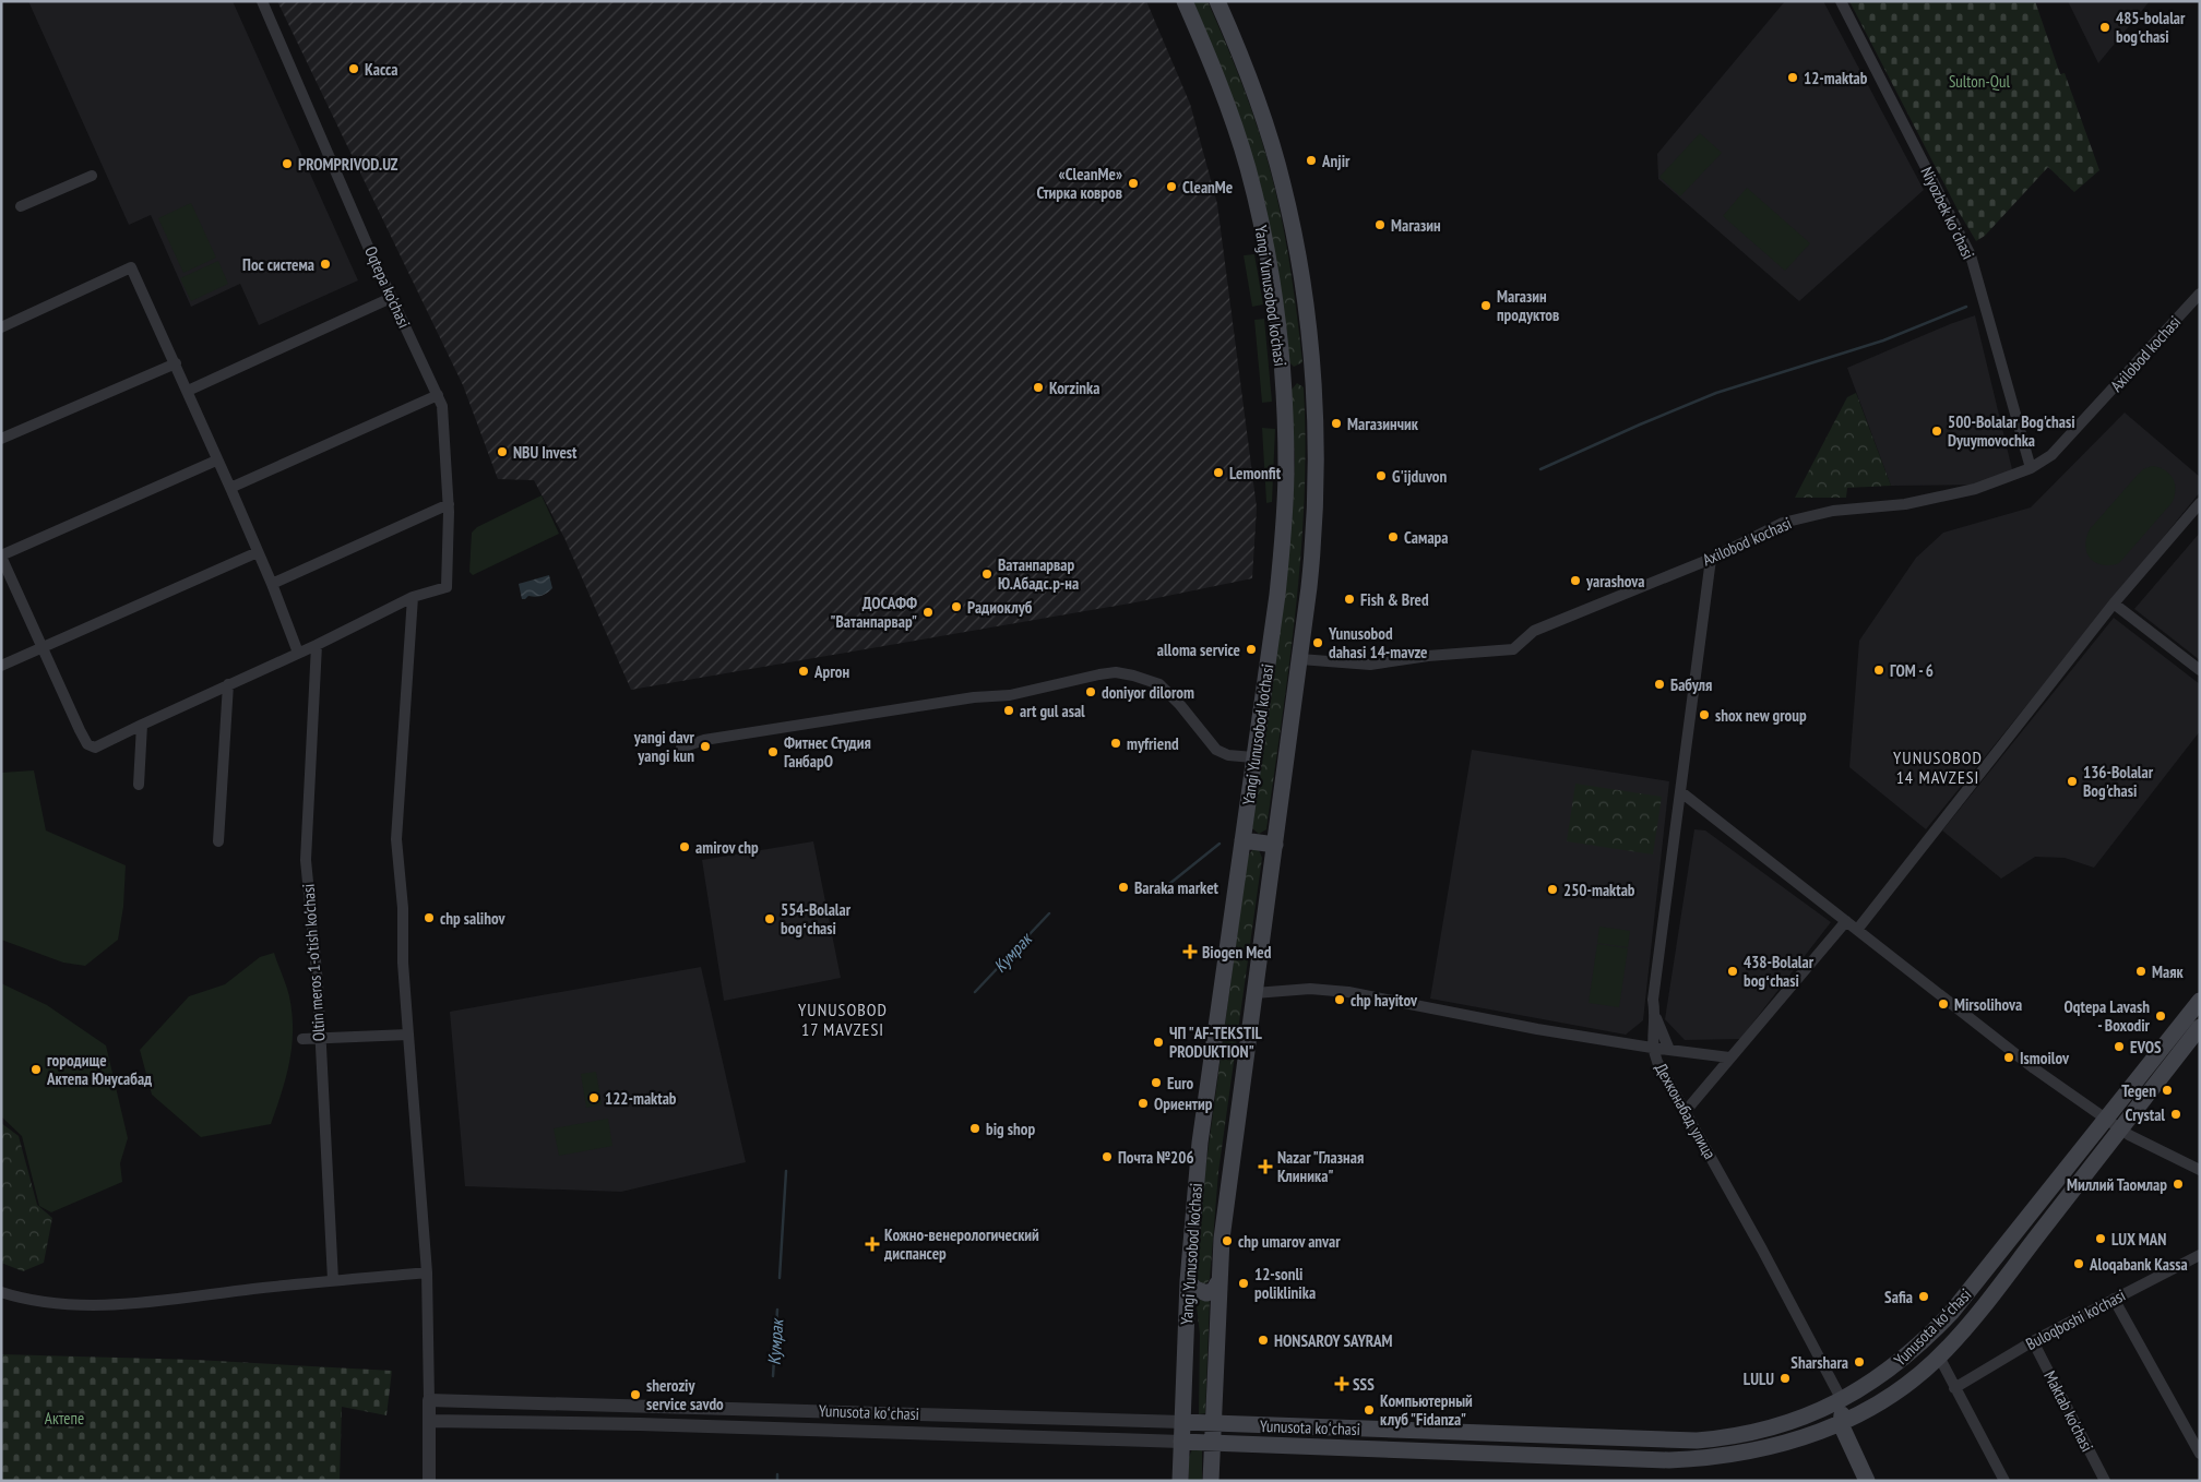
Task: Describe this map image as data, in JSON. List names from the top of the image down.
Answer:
{
  "streets": {
    "main road": ["Yangi Yunusobod ko'chasi", "Yunusota koʻchasi"],
    "street": [
      "Niyozbek koʻchasi",
      "Oqtepa ko'chasi",
      "Axilobod kochasi",
      "Oltin meros 1-o'tish ko'chasi",
      "Дехконабад улица",
      "Buloqboshi ko'chasi",
      "Maktab ko'chasi"
    ]
  },
  "crossings": [
    ["Niyozbek koʻchasi", "Axilobod kochasi"],
    ["Yangi Yunusobod ko'chasi", "Axilobod kochasi"],
    ["Yangi Yunusobod ko'chasi", "Дехконабад улица"],
    ["Yangi Yunusobod ko'chasi", "Yunusota koʻchasi"],
    ["Дехконабад улица", "Yunusota koʻchasi"],
    ["Buloqboshi ko'chasi", "Maktab ko'chasi"]
  ],
  "districts": ["YUNUSOBOD 14 MAVZESI", "YUNUSOBOD 17 MAVZESI"],
  "water": ["Кумрак"],
  "parks": ["Sulton-Qul", "Актепе"],
  "places": {
    "other": [
      "485-bolalar bog'chasi",
      "Касса",
      "12-maktab",
      "Anjir",
      "PROMPRIVOD.UZ",
      "«CleanMe» Стирка ковров",
      "CleanMe",
      "Магазин",
      "Пос система",
      "Магазин продуктов",
      "Korzinka",
      "Магазинчик",
      "500-Bolalar Bog'chasi Dyuymovochka",
      "NBU Invest",
      "Lemonfit",
      "G'ijduvon",
      "Самара",
      "Ватанпарвар Ю.Абадс.р-на",
      "yarashova",
      "Fish & Bred",
      "Радиоклуб",
      "ДОСАФФ \"Ватанпарвар\"",
      "Yunusobod dahasi 14-mavze",
      "alloma service",
      "ГОМ - 6",
      "Аргон",
      "Бабуля",
      "doniyor dilorom",
      "art gul asal",
      "shox new group",
      "myfriend",
      "yangi davr yangi kun",
      "Фитнес Студия ГанбарО",
      "136-Bolalar Bog'chasi",
      "amirov chp",
      "Baraka market",
      "250-maktab",
      "chp salihov",
      "554-Bolalar bogʻchasi",
      "438-Bolalar bogʻchasi",
      "Маяк",
      "chp hayitov",
      "Mirsolihova",
      "Oqtepa Lavash - Boxodir",
      "ЧП \"AF-TEKSTIL PRODUKTION\"",
      "EVOS",
      "Ismoilov",
      "городище Актепа Юнусабад",
      "Euro",
      "Tegen",
      "122-maktab",
      "Ориентир",
      "Crystal",
      "big shop",
      "Почта №206",
      "Миллий Таомлар",
      "LUX MAN",
      "chp umarov anvar",
      "Aloqabank Kassa",
      "12-sonli poliklinika",
      "Safia",
      "HONSAROY SAYRAM",
      "Sharshara",
      "LULU",
      "sheroziy service savdo",
      "Компьютерный клуб \"Fidanza\""
    ],
    "health": [
      "Biogen Med",
      "Nazar \"Глазная Клиника\"",
      "Кожно-венерологический диспансер",
      "SSS"
    ]
  }
}
